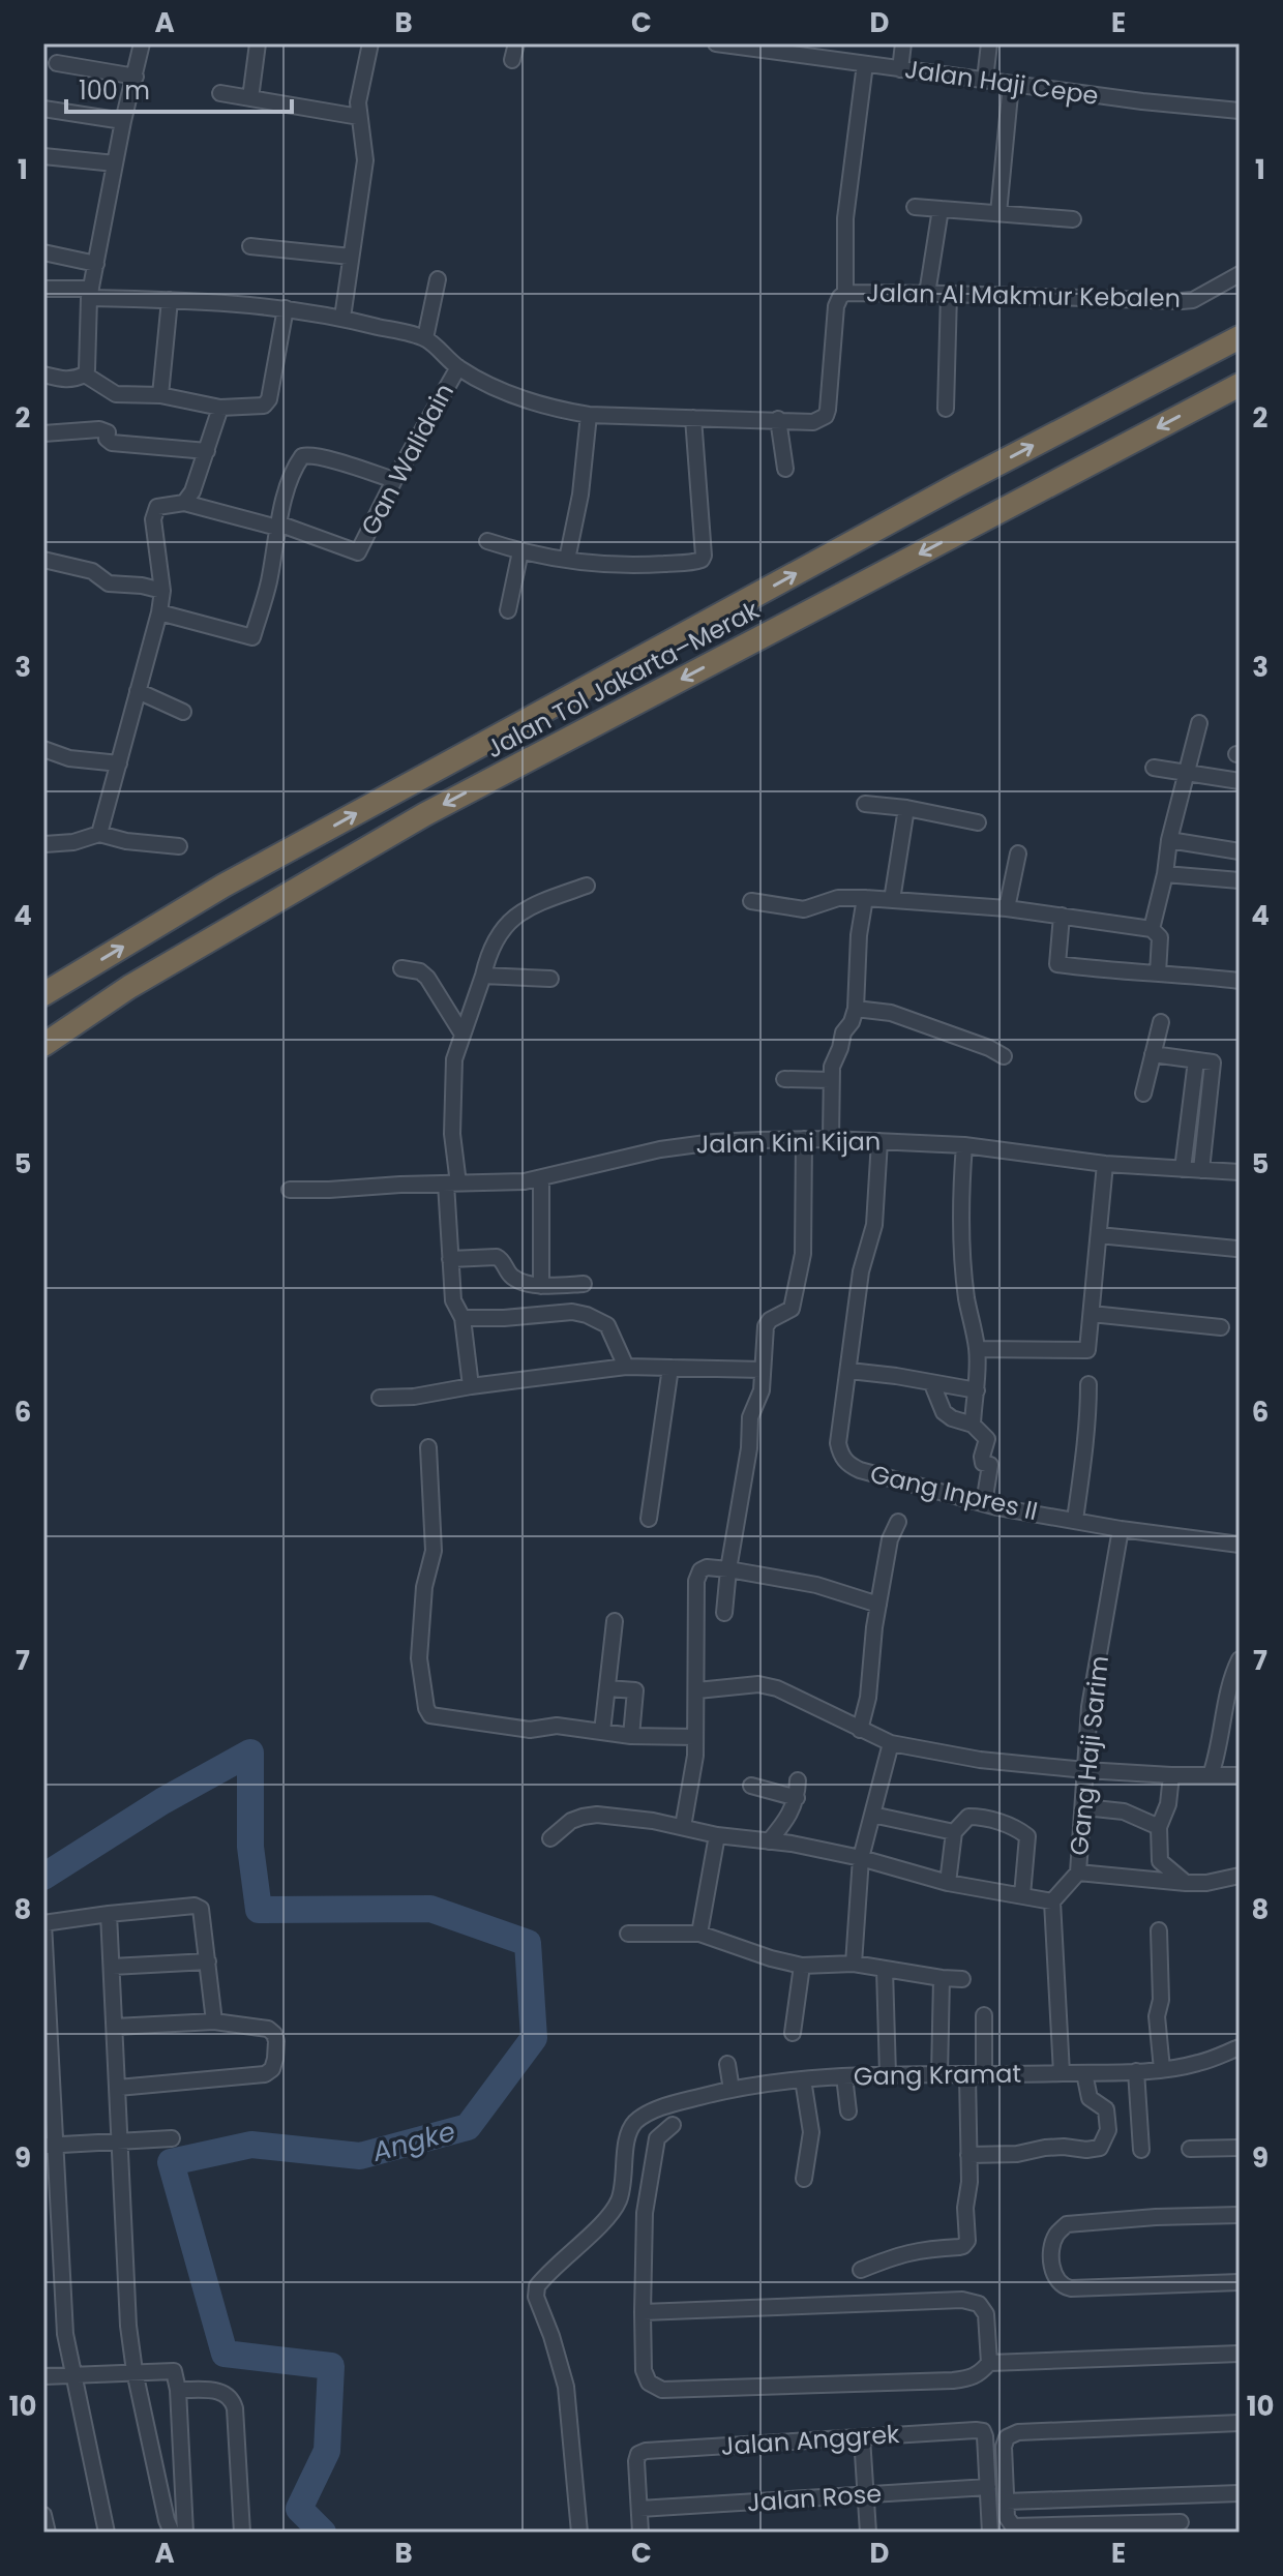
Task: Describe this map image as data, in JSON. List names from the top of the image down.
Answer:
{
  "streets": {
    "highway": ["Jalan Tol Jakarta–Merak"],
    "street": [
      "Jalan Haji Cepe",
      "Jalan Al Makmur Kebalen",
      "Gan Walidain",
      "Jalan Kini Kijan",
      "Gang Inpres II",
      "Gang Haji Sarim",
      "Gang Kramat",
      "Jalan Anggrek",
      "Jalan Rose"
    ]
  },
  "crossings": [
    ["Jalan Al Makmur Kebalen", "Gan Walidain"],
    ["Jalan Kini Kijan", "Gang Inpres II"],
    ["Gang Inpres II", "Gang Haji Sarim"],
    ["Jalan Anggrek", "Jalan Rose"]
  ],
  "water": ["Angke"],
  "scale_bar": "100 m",
  "grid": {
    "columns": [
      "A",
      "B",
      "C",
      "D",
      "E"
    ],
    "rows": [
      "1",
      "2",
      "3",
      "4",
      "5",
      "6",
      "7",
      "8",
      "9",
      "10"
    ]
  }
}
